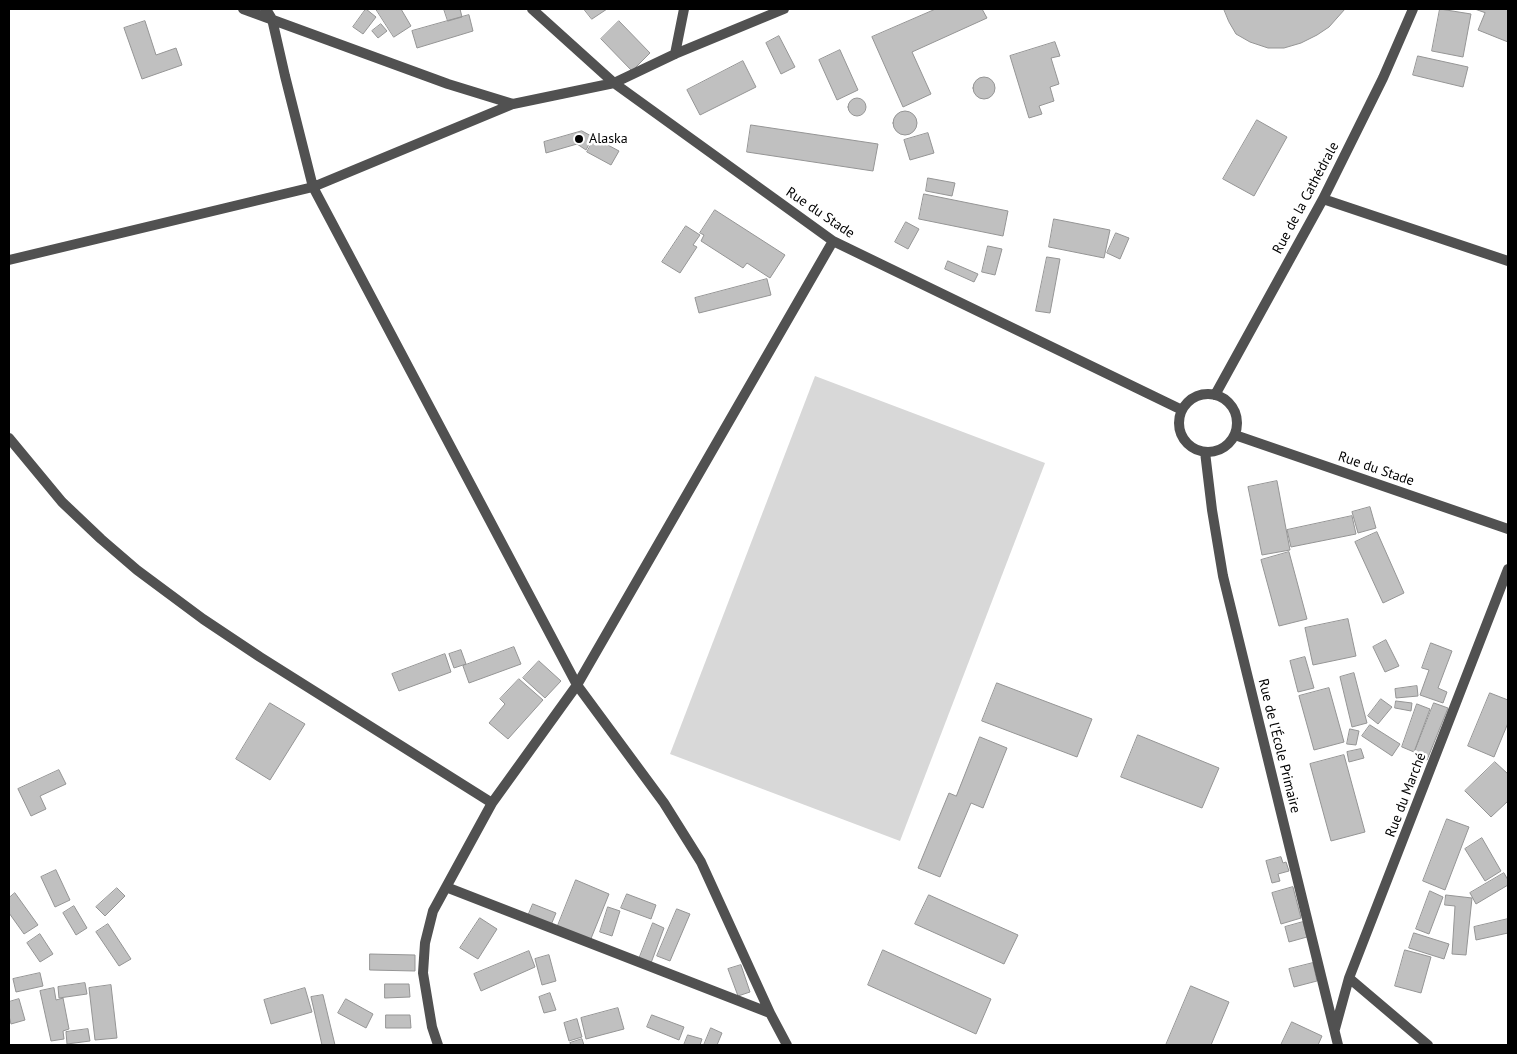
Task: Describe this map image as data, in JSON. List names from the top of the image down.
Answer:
{
  "streets": {
    "street": [
      "Rue de la Cathédrale",
      "Rue du Stade",
      "Rue de l'École Primaire",
      "Rue du Marché"
    ]
  },
  "crossings": [
    ["Rue de la Cathédrale", "Rue du Stade"],
    ["Rue de la Cathédrale", "Rue de l'École Primaire"],
    ["Rue du Stade", "Rue de l'École Primaire"],
    ["Rue de l'École Primaire", "Rue du Marché"]
  ],
  "places": ["Alaska"]
}
